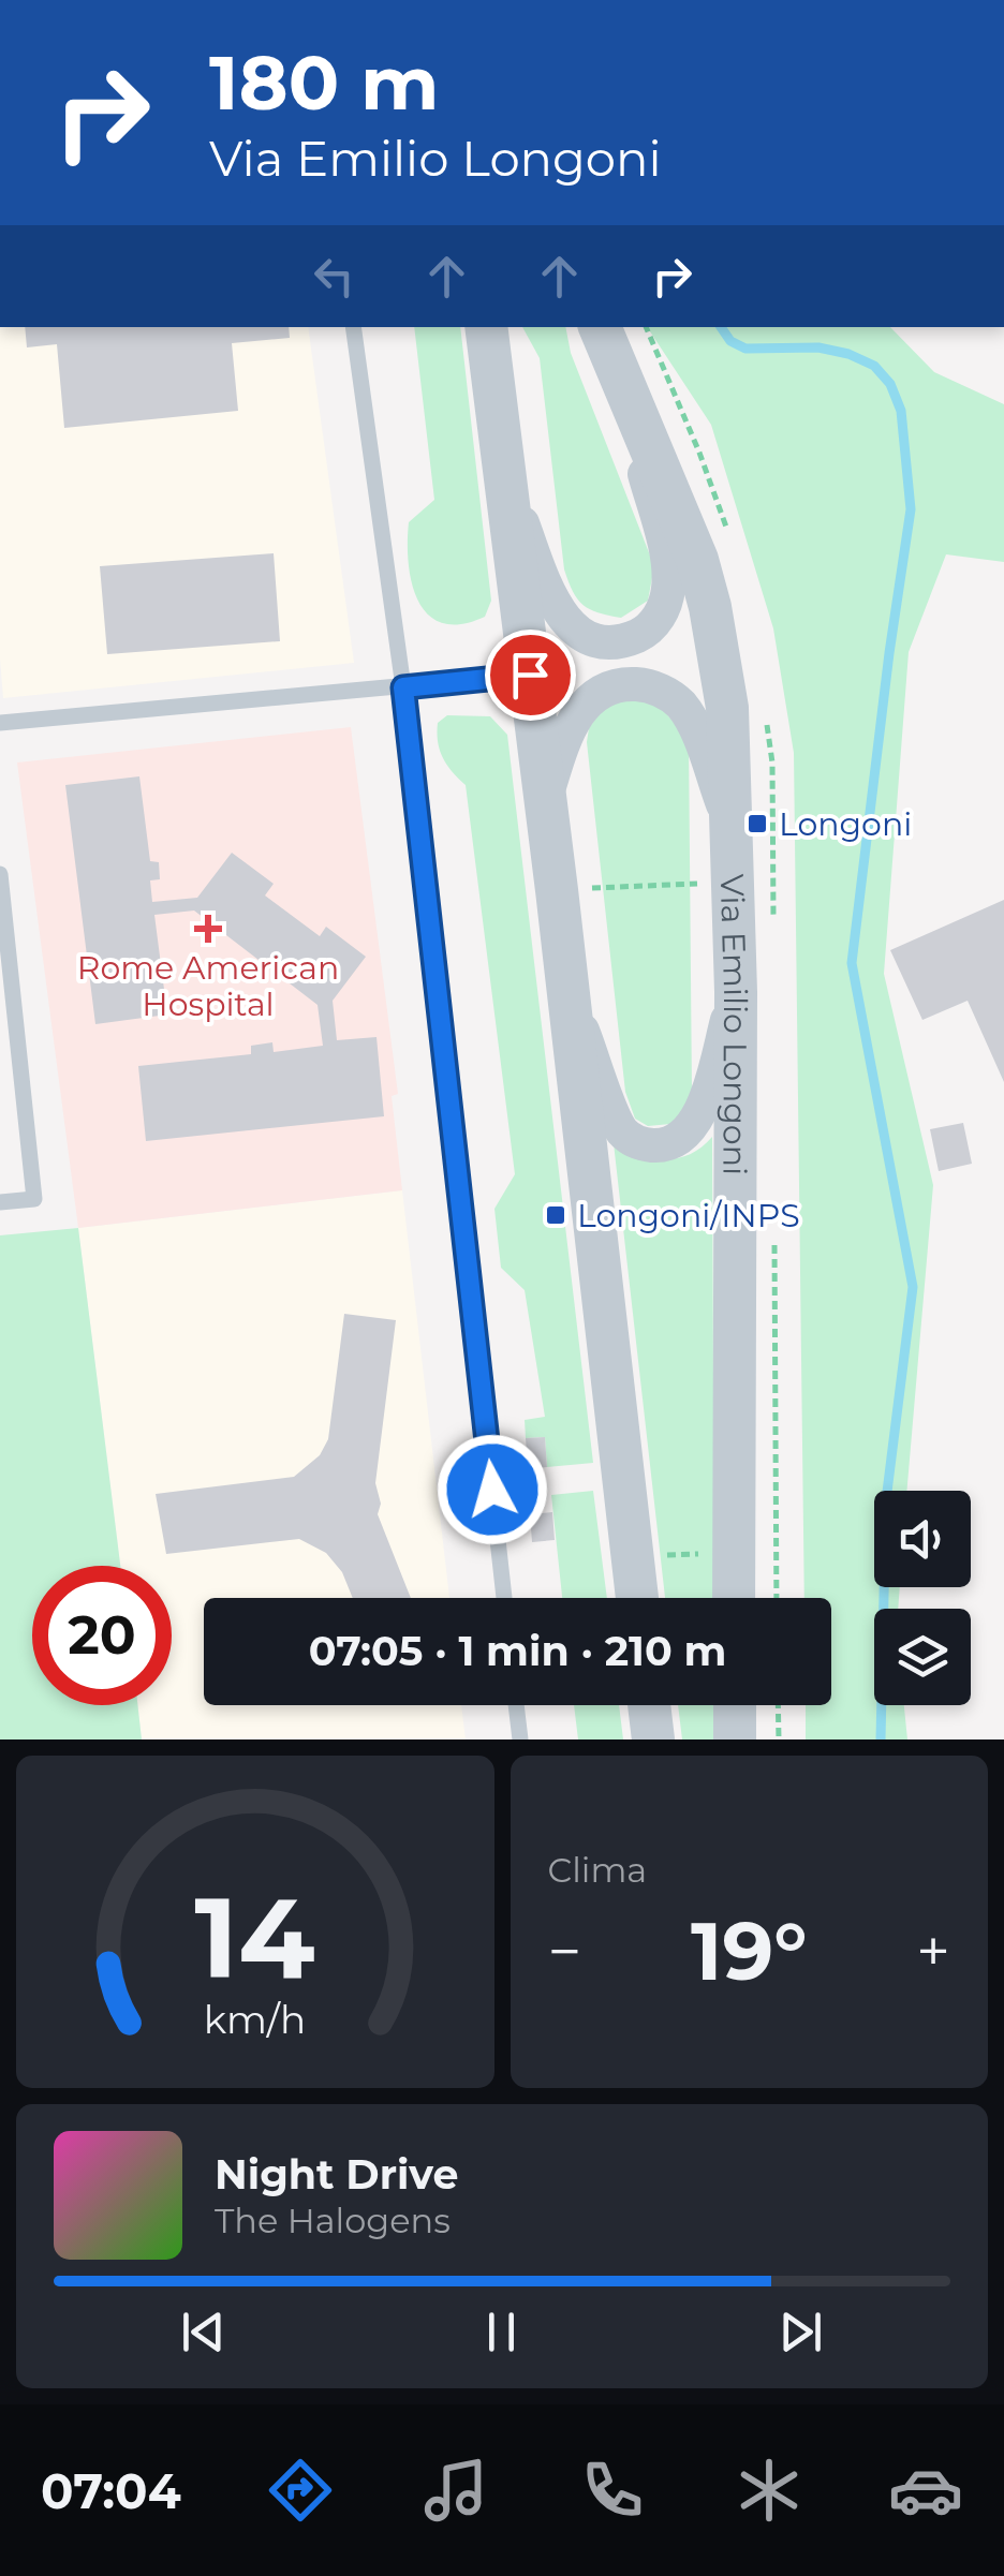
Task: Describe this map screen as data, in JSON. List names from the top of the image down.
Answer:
{
  "streets": {
    "street": ["Via Emilio Longoni"]
  },
  "places": {
    "transit": ["Longoni", "Longoni/INPS"],
    "health": ["Rome American Hospital"]
  },
  "page": {
    "turn": ["180 m", "Via Emilio Longoni"],
    "limit": "20",
    "trip": "07:05 · 1 min · 210 m",
    "tile": "Clima",
    "heat": ["−", "19°", "+"],
    "song": ["Night Drive", "The Halogens"],
    "tabs": "07:04",
    "gauge": ["14", "km/h"]
  }
}
